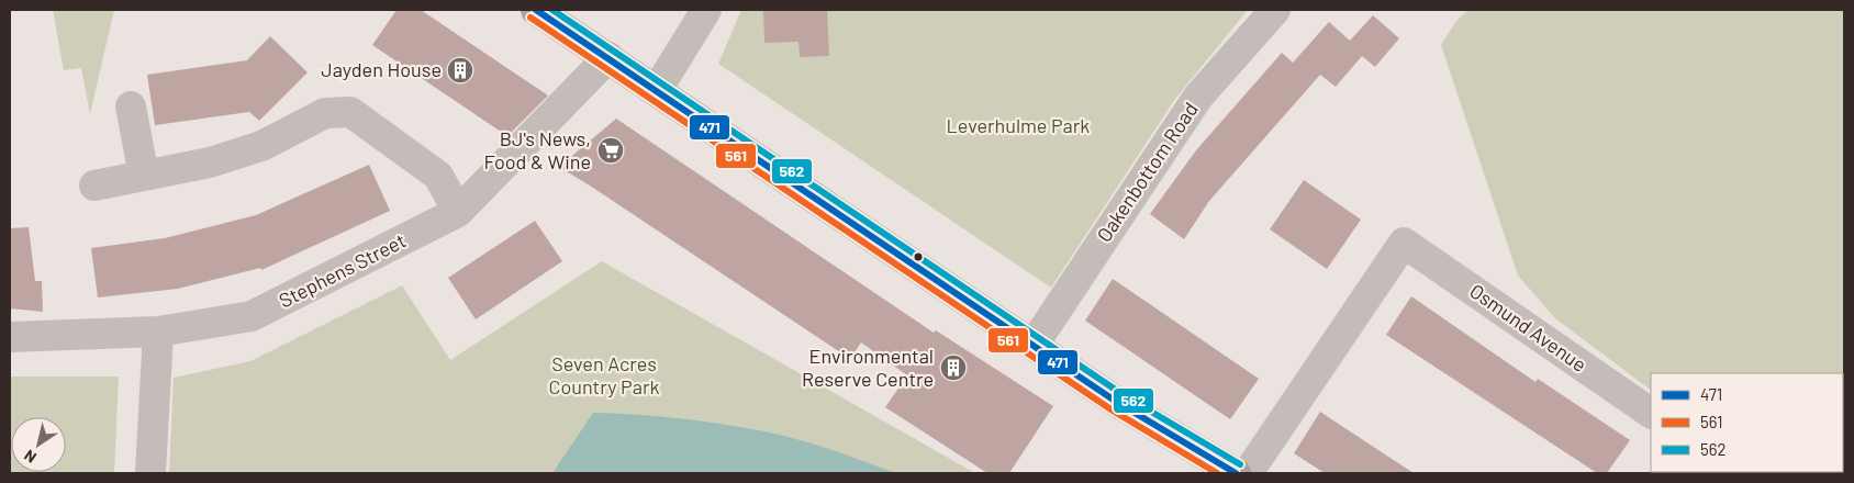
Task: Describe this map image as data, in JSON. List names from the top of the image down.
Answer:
{
  "streets": {
    "street": ["Oakenbottom Road", "Stephens Street", "Osmund Avenue"]
  },
  "parks": ["Leverhulme Park", "Seven Acres Country Park"],
  "places": {
    "building": ["Jayden House", "Environmental Reserve Centre"],
    "supermarket": ["BJ's News, Food & Wine"]
  },
  "lines": ["transit line 471", "transit line 562", "transit line 561"],
  "legend": ["471", "561", "562"],
  "north": "bottom left"
}
